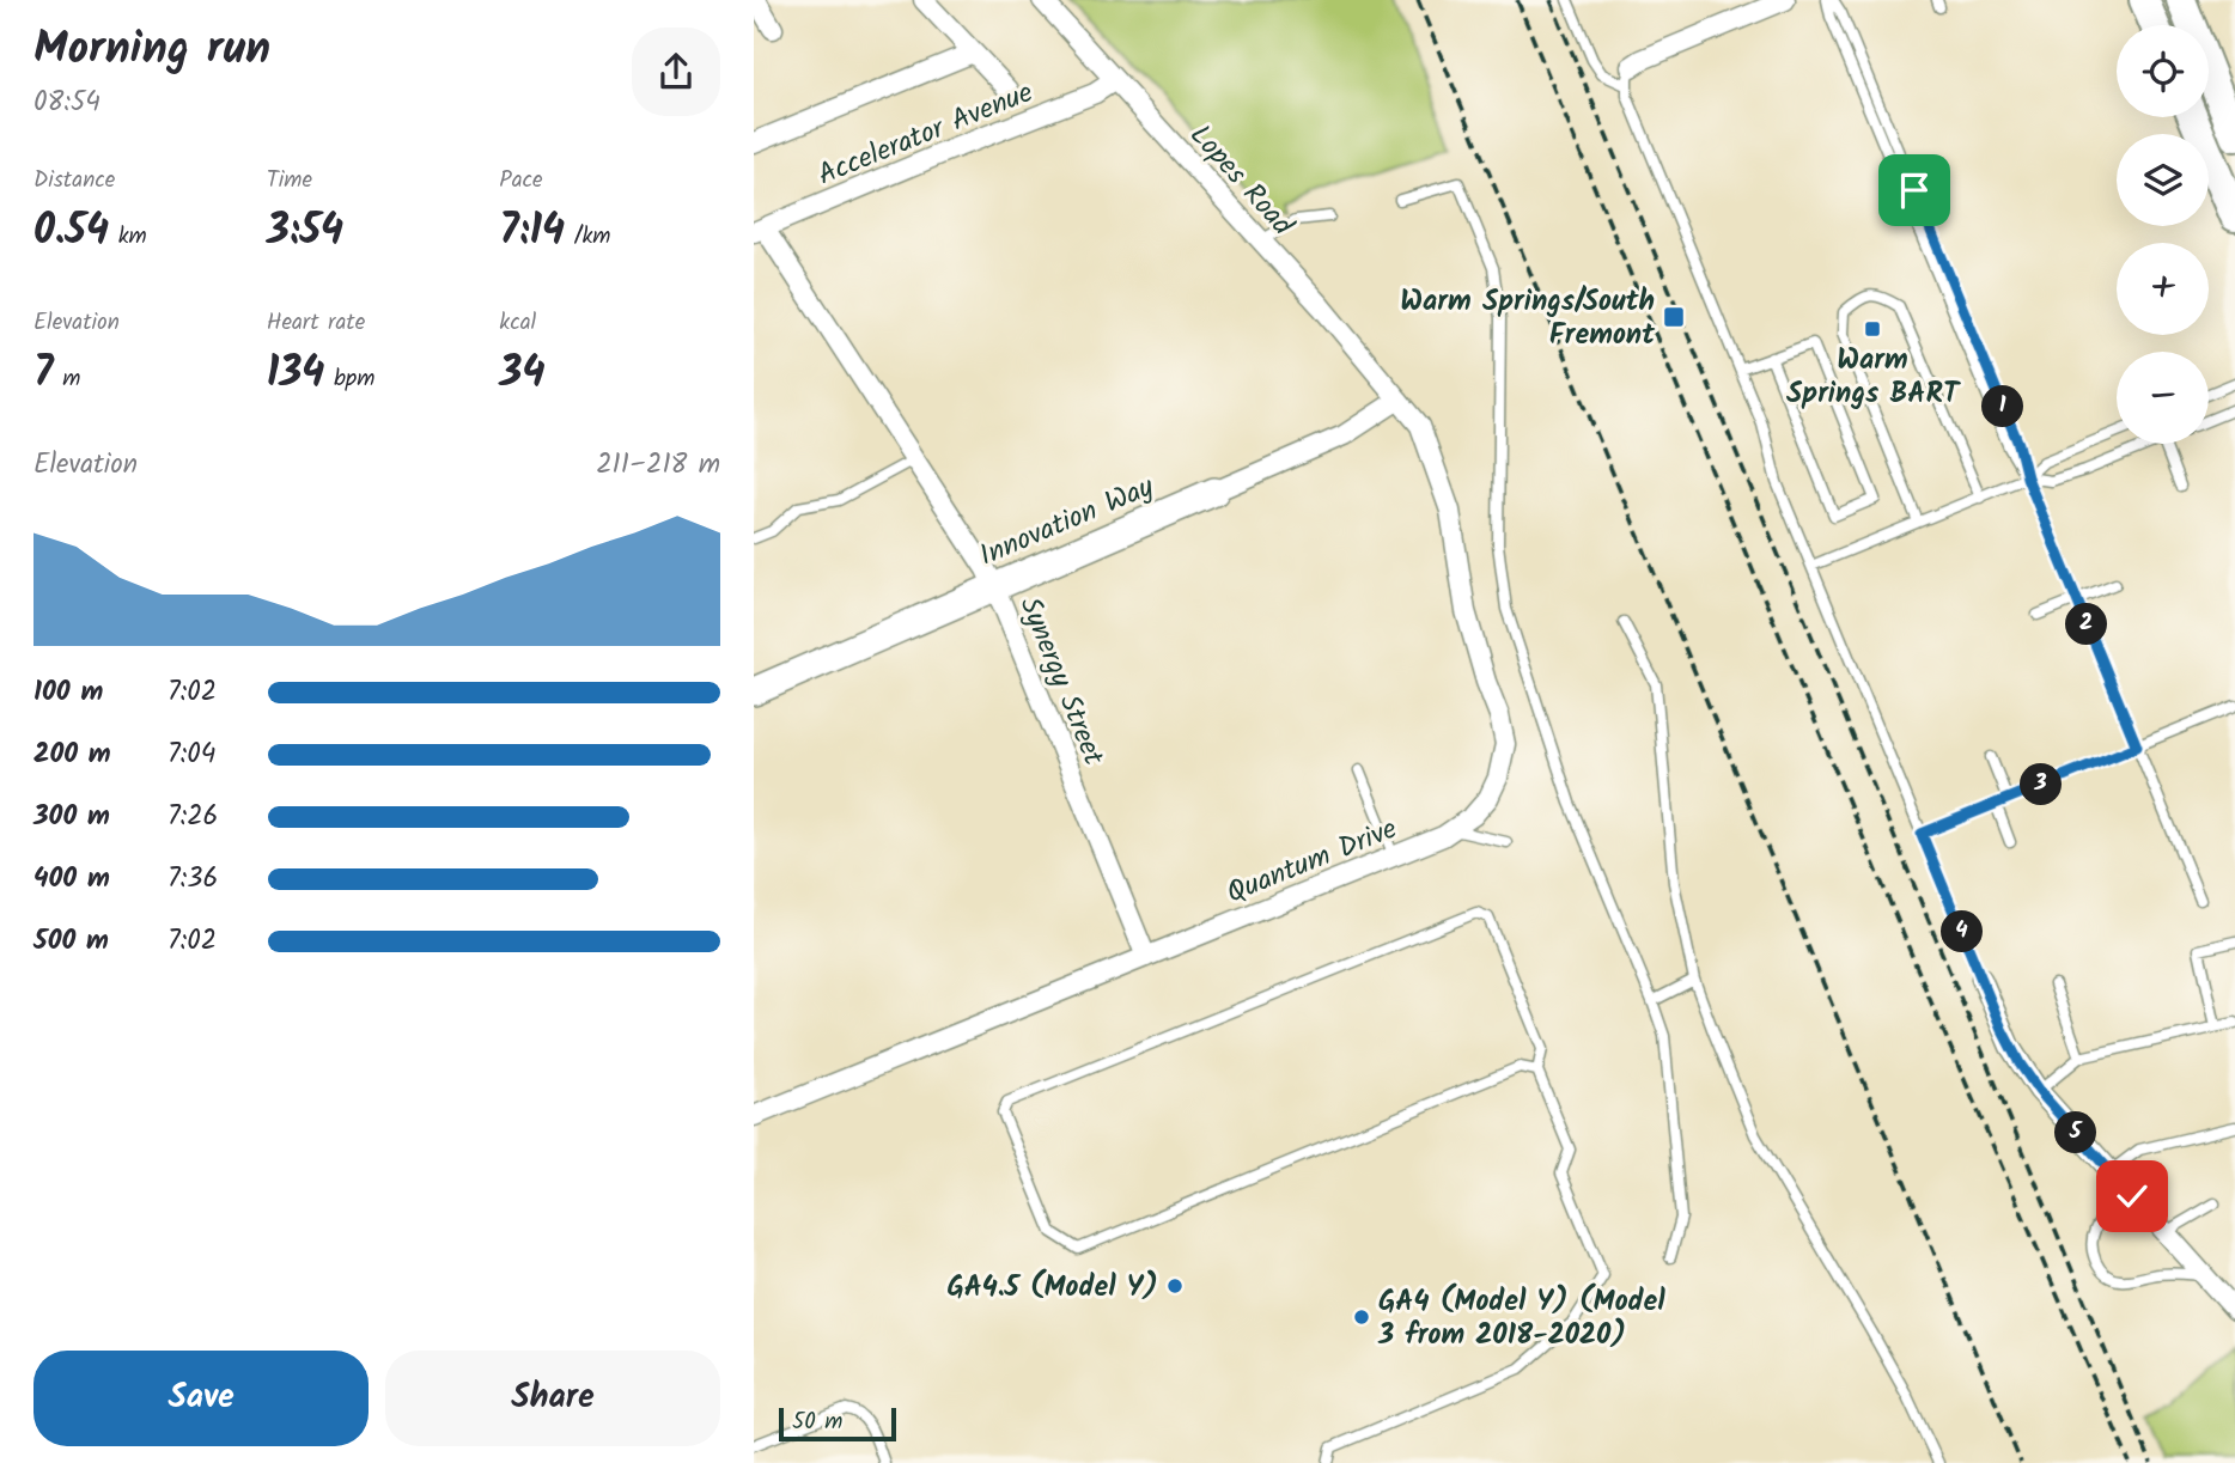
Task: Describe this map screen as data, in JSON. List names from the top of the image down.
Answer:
{
  "streets": {
    "street": [
      "Accelerator Avenue",
      "Lopes Road",
      "Innovation Way",
      "Synergy Street",
      "Quantum Drive"
    ]
  },
  "crossings": [
    ["Accelerator Avenue", "Lopes Road"],
    ["Accelerator Avenue", "Synergy Street"],
    ["Lopes Road", "Innovation Way"],
    ["Lopes Road", "Quantum Drive"],
    ["Innovation Way", "Synergy Street"],
    ["Innovation Way", "Quantum Drive"],
    ["Synergy Street", "Quantum Drive"]
  ],
  "places": {
    "transit": ["Warm Springs/South Fremont", "Warm Springs BART"],
    "other": ["GA4.5 (Model Y)", "GA4 (Model Y) (Model 3 from 2018-2020)"]
  },
  "scale_bar": "50 m",
  "page": {
    "heading": ["Morning run", "08:54"],
    "map_buttons": ["+", "−"],
    "stats": [
      ["Distance", "0.54 km"],
      ["Time", "3:54"],
      ["Pace", "7:14 /km"],
      ["Elevation", "7 m"],
      ["Heart rate", "134 bpm"],
      ["kcal", "34"]
    ],
    "pins": [
      "1",
      "2",
      "3",
      "4",
      "5"
    ],
    "chart": ["Elevation", "211–218 m"],
    "list": [
      {
        "name": "100 m",
        "note": "7:02"
      },
      {
        "name": "200 m",
        "note": "7:04"
      },
      {
        "name": "300 m",
        "note": "7:26"
      },
      {
        "name": "400 m",
        "note": "7:36"
      },
      {
        "name": "500 m",
        "note": "7:02"
      }
    ],
    "buttons": ["Save", "Share"],
    "scale": "50 m"
  }
}
